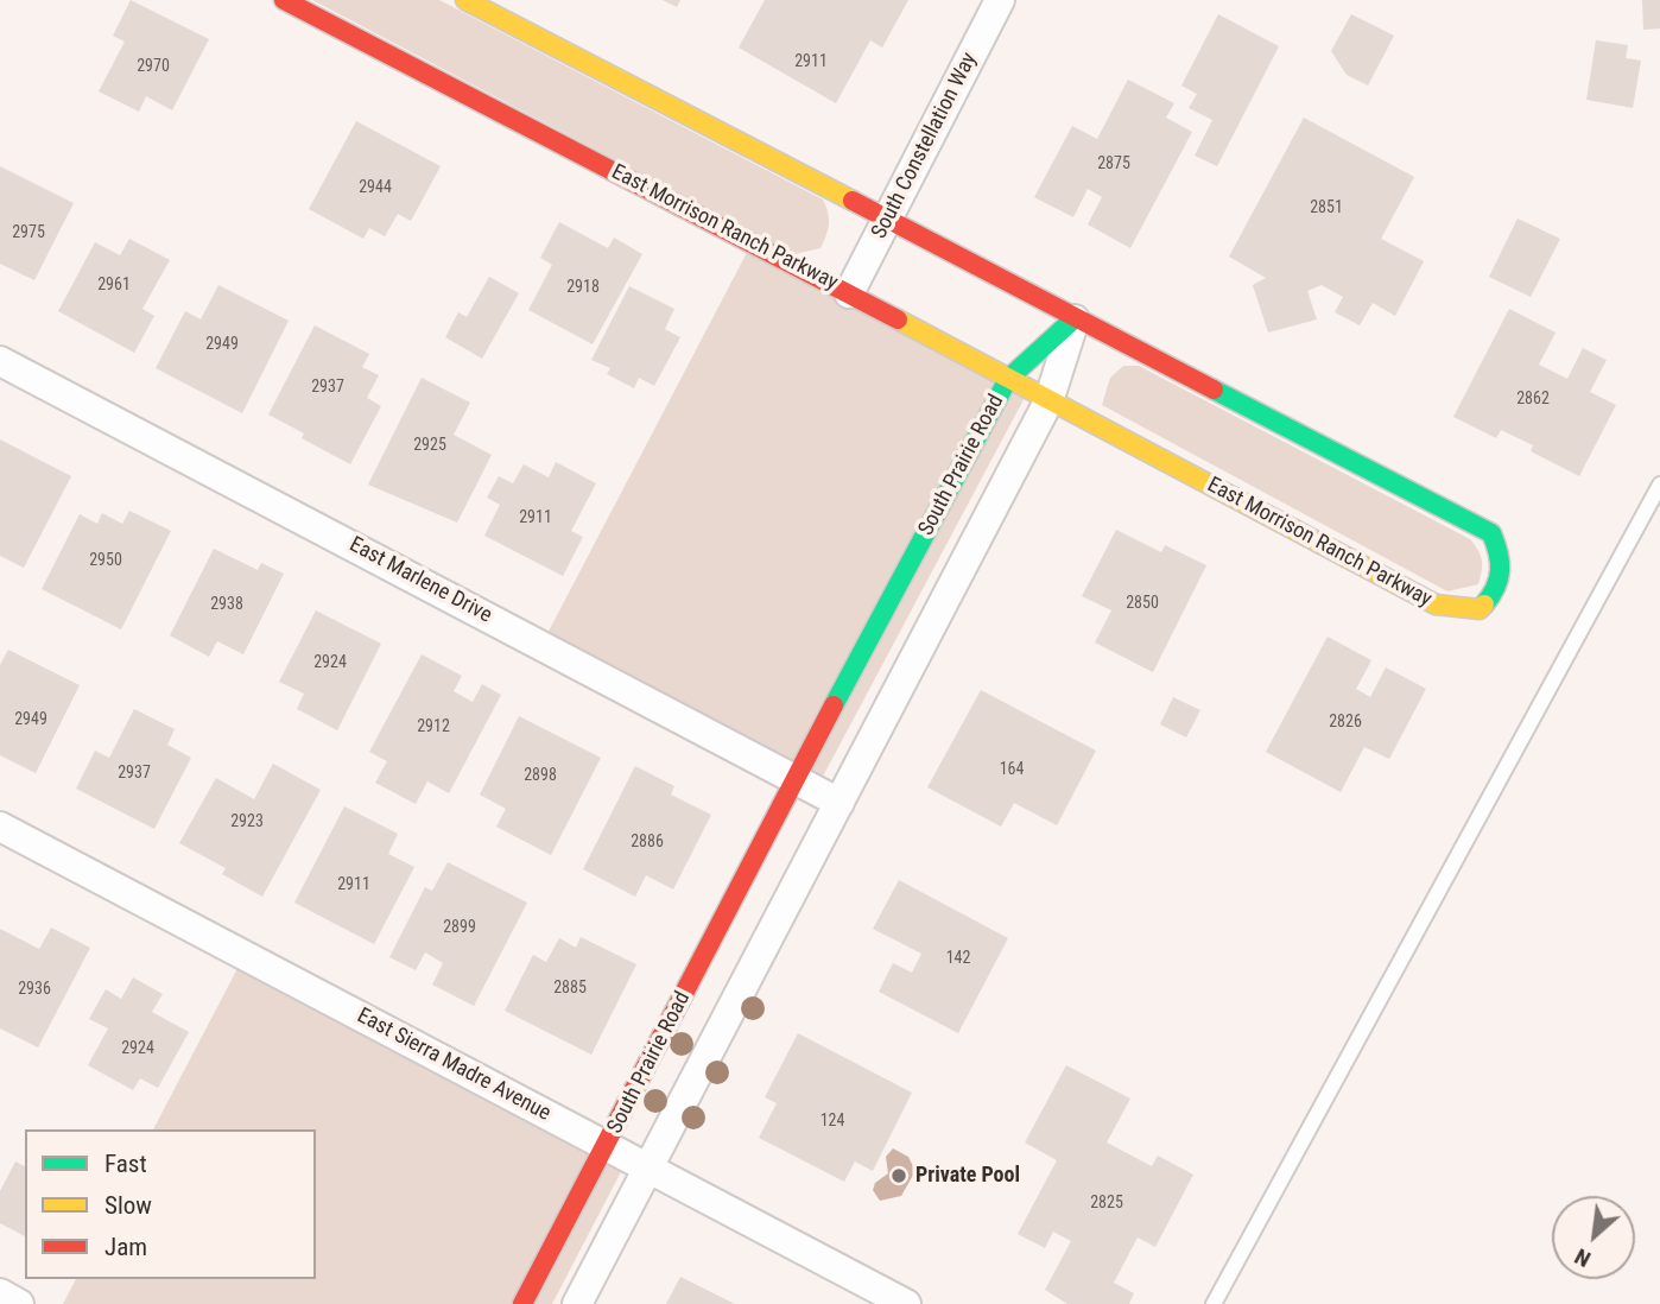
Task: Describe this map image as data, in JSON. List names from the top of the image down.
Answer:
{
  "streets": {
    "street": [
      "South Constellation Way",
      "East Morrison Ranch Parkway",
      "South Prairie Road",
      "East Marlene Drive",
      "East Sierra Madre Avenue"
    ]
  },
  "crossings": [
    ["South Constellation Way", "East Morrison Ranch Parkway"],
    ["East Morrison Ranch Parkway", "South Prairie Road"],
    ["South Prairie Road", "East Marlene Drive"],
    ["South Prairie Road", "East Sierra Madre Avenue"]
  ],
  "places": ["Private Pool"],
  "house_numbers": [
    "2911",
    "2970",
    "2875",
    "2944",
    "2851",
    "2975",
    "2961",
    "2918",
    "2949",
    "2937",
    "2862",
    "2925",
    "2911",
    "2950",
    "2850",
    "2938",
    "2924",
    "2949",
    "2826",
    "2912",
    "164",
    "2937",
    "2898",
    "2923",
    "2886",
    "2911",
    "2899",
    "142",
    "2885",
    "2936",
    "2924",
    "124",
    "2825"
  ],
  "legend": ["Fast", "Slow", "Jam"],
  "north": "bottom left"
}
